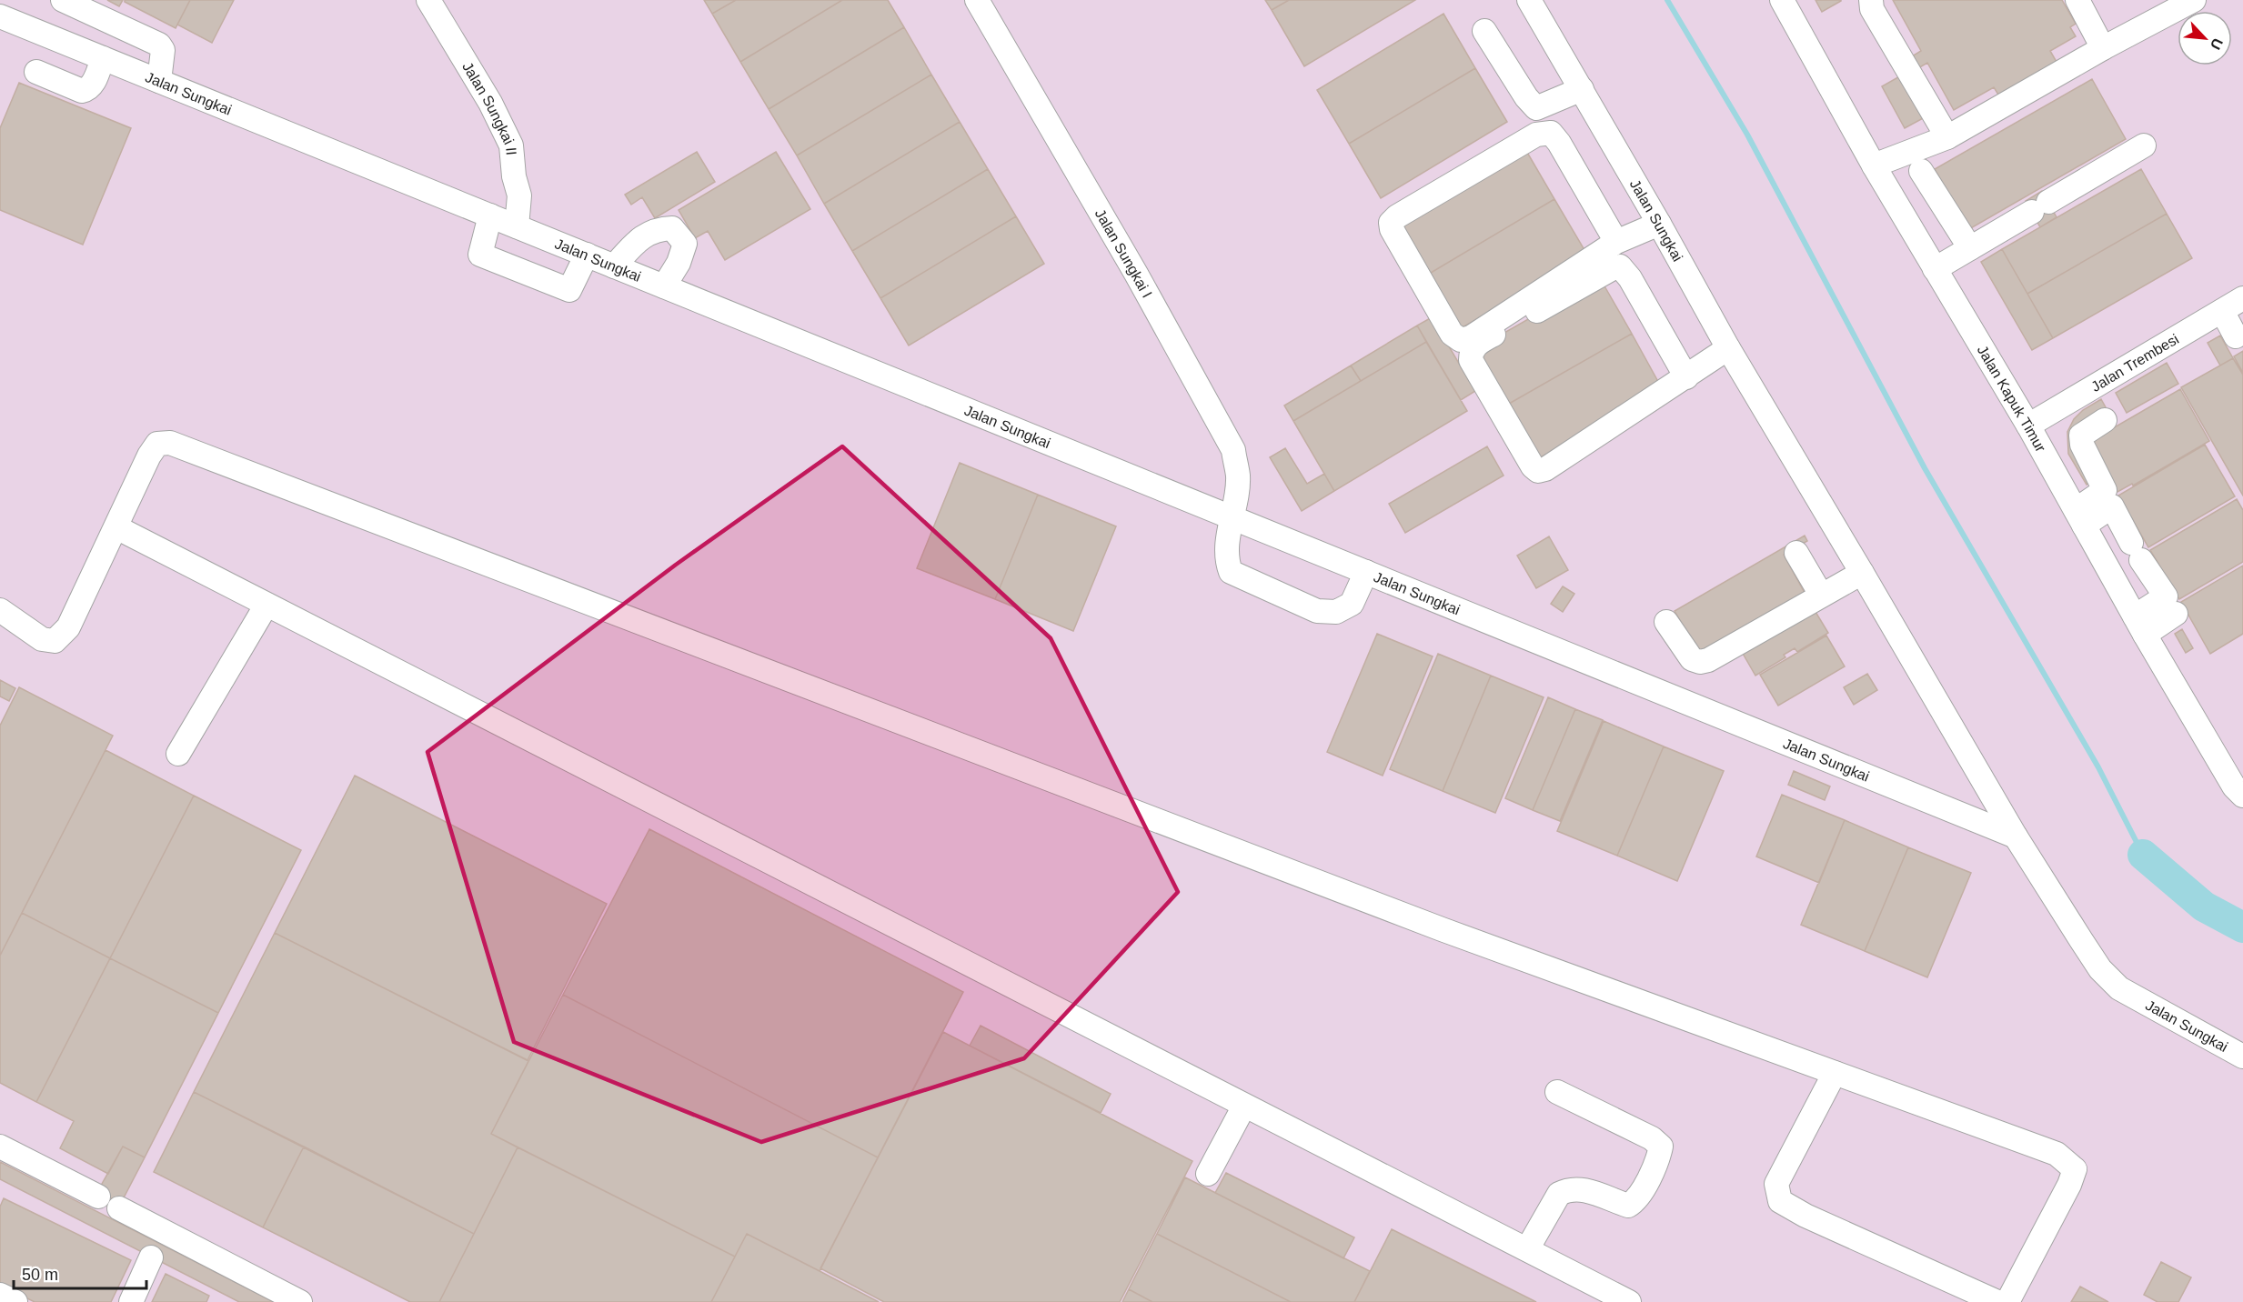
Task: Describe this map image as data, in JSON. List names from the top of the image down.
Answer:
{
  "streets": {
    "street": [
      "Jalan Sungkai",
      "Jalan Sungkai II",
      "Jalan Sungkai I",
      "Jalan Trembesi",
      "Jalan Kapuk Timur"
    ]
  },
  "crossings": [
    ["Jalan Sungkai", "Jalan Sungkai II"],
    ["Jalan Sungkai", "Jalan Sungkai I"],
    ["Jalan Trembesi", "Jalan Kapuk Timur"]
  ],
  "scale_bar": "50 m",
  "north": "bottom right"
}
